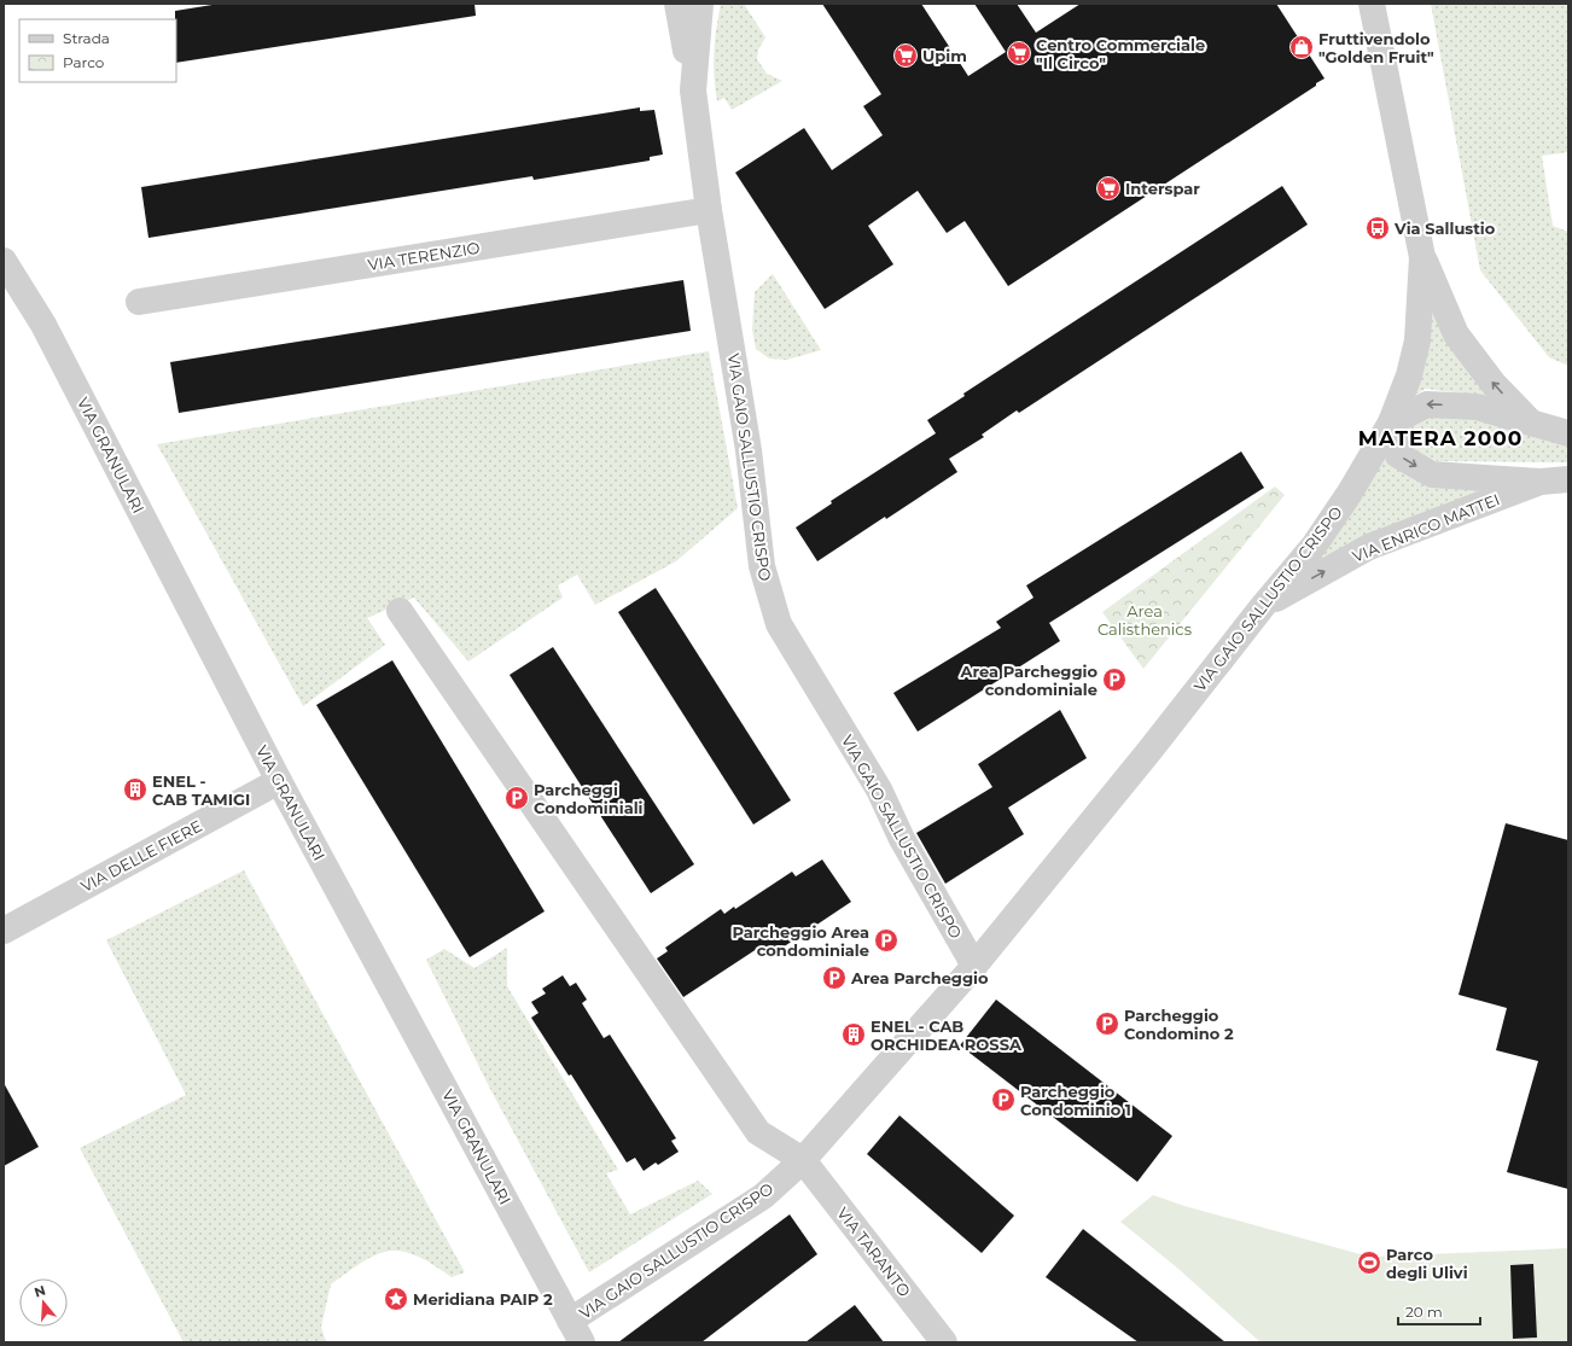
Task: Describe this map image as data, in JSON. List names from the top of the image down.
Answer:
{
  "streets": {
    "street": [
      "VIA TERENZIO",
      "VIA GRANULARI",
      "VIA GAIO SALLUSTIO CRISPO",
      "VIA ENRICO MATTEI",
      "VIA DELLE FIERE",
      "VIA TARANTO"
    ]
  },
  "crossings": [
    ["VIA TERENZIO", "VIA GAIO SALLUSTIO CRISPO"],
    ["VIA GRANULARI", "VIA GAIO SALLUSTIO CRISPO"],
    ["VIA GRANULARI", "VIA DELLE FIERE"],
    ["VIA GAIO SALLUSTIO CRISPO", "VIA ENRICO MATTEI"],
    ["VIA GAIO SALLUSTIO CRISPO", "VIA TARANTO"]
  ],
  "one_way": ["VIA ENRICO MATTEI"],
  "districts": ["MATERA 2000"],
  "parks": ["Area Calisthenics"],
  "places": {
    "shop": ["Fruttivendolo \"Golden Fruit\""],
    "supermarket": ["Centro Commerciale \"Il Circo\"", "Upim", "Interspar"],
    "bus stop": ["Via Sallustio"],
    "parking": [
      "Area Parcheggio condominiale",
      "Parcheggi Condominiali",
      "Parcheggio Area condominiale",
      "Area Parcheggio",
      "Parcheggio Condomino 2",
      "Parcheggio Condominio 1"
    ],
    "building": ["ENEL - CAB TAMIGI", "ENEL - CAB ORCHIDEA ROSSA"],
    "sports": ["Parco degli Ulivi"],
    "place": ["Meridiana PAIP 2"]
  },
  "legend": ["Strada", "Parco"],
  "scale_bar": "20 m",
  "north": "top"
}
